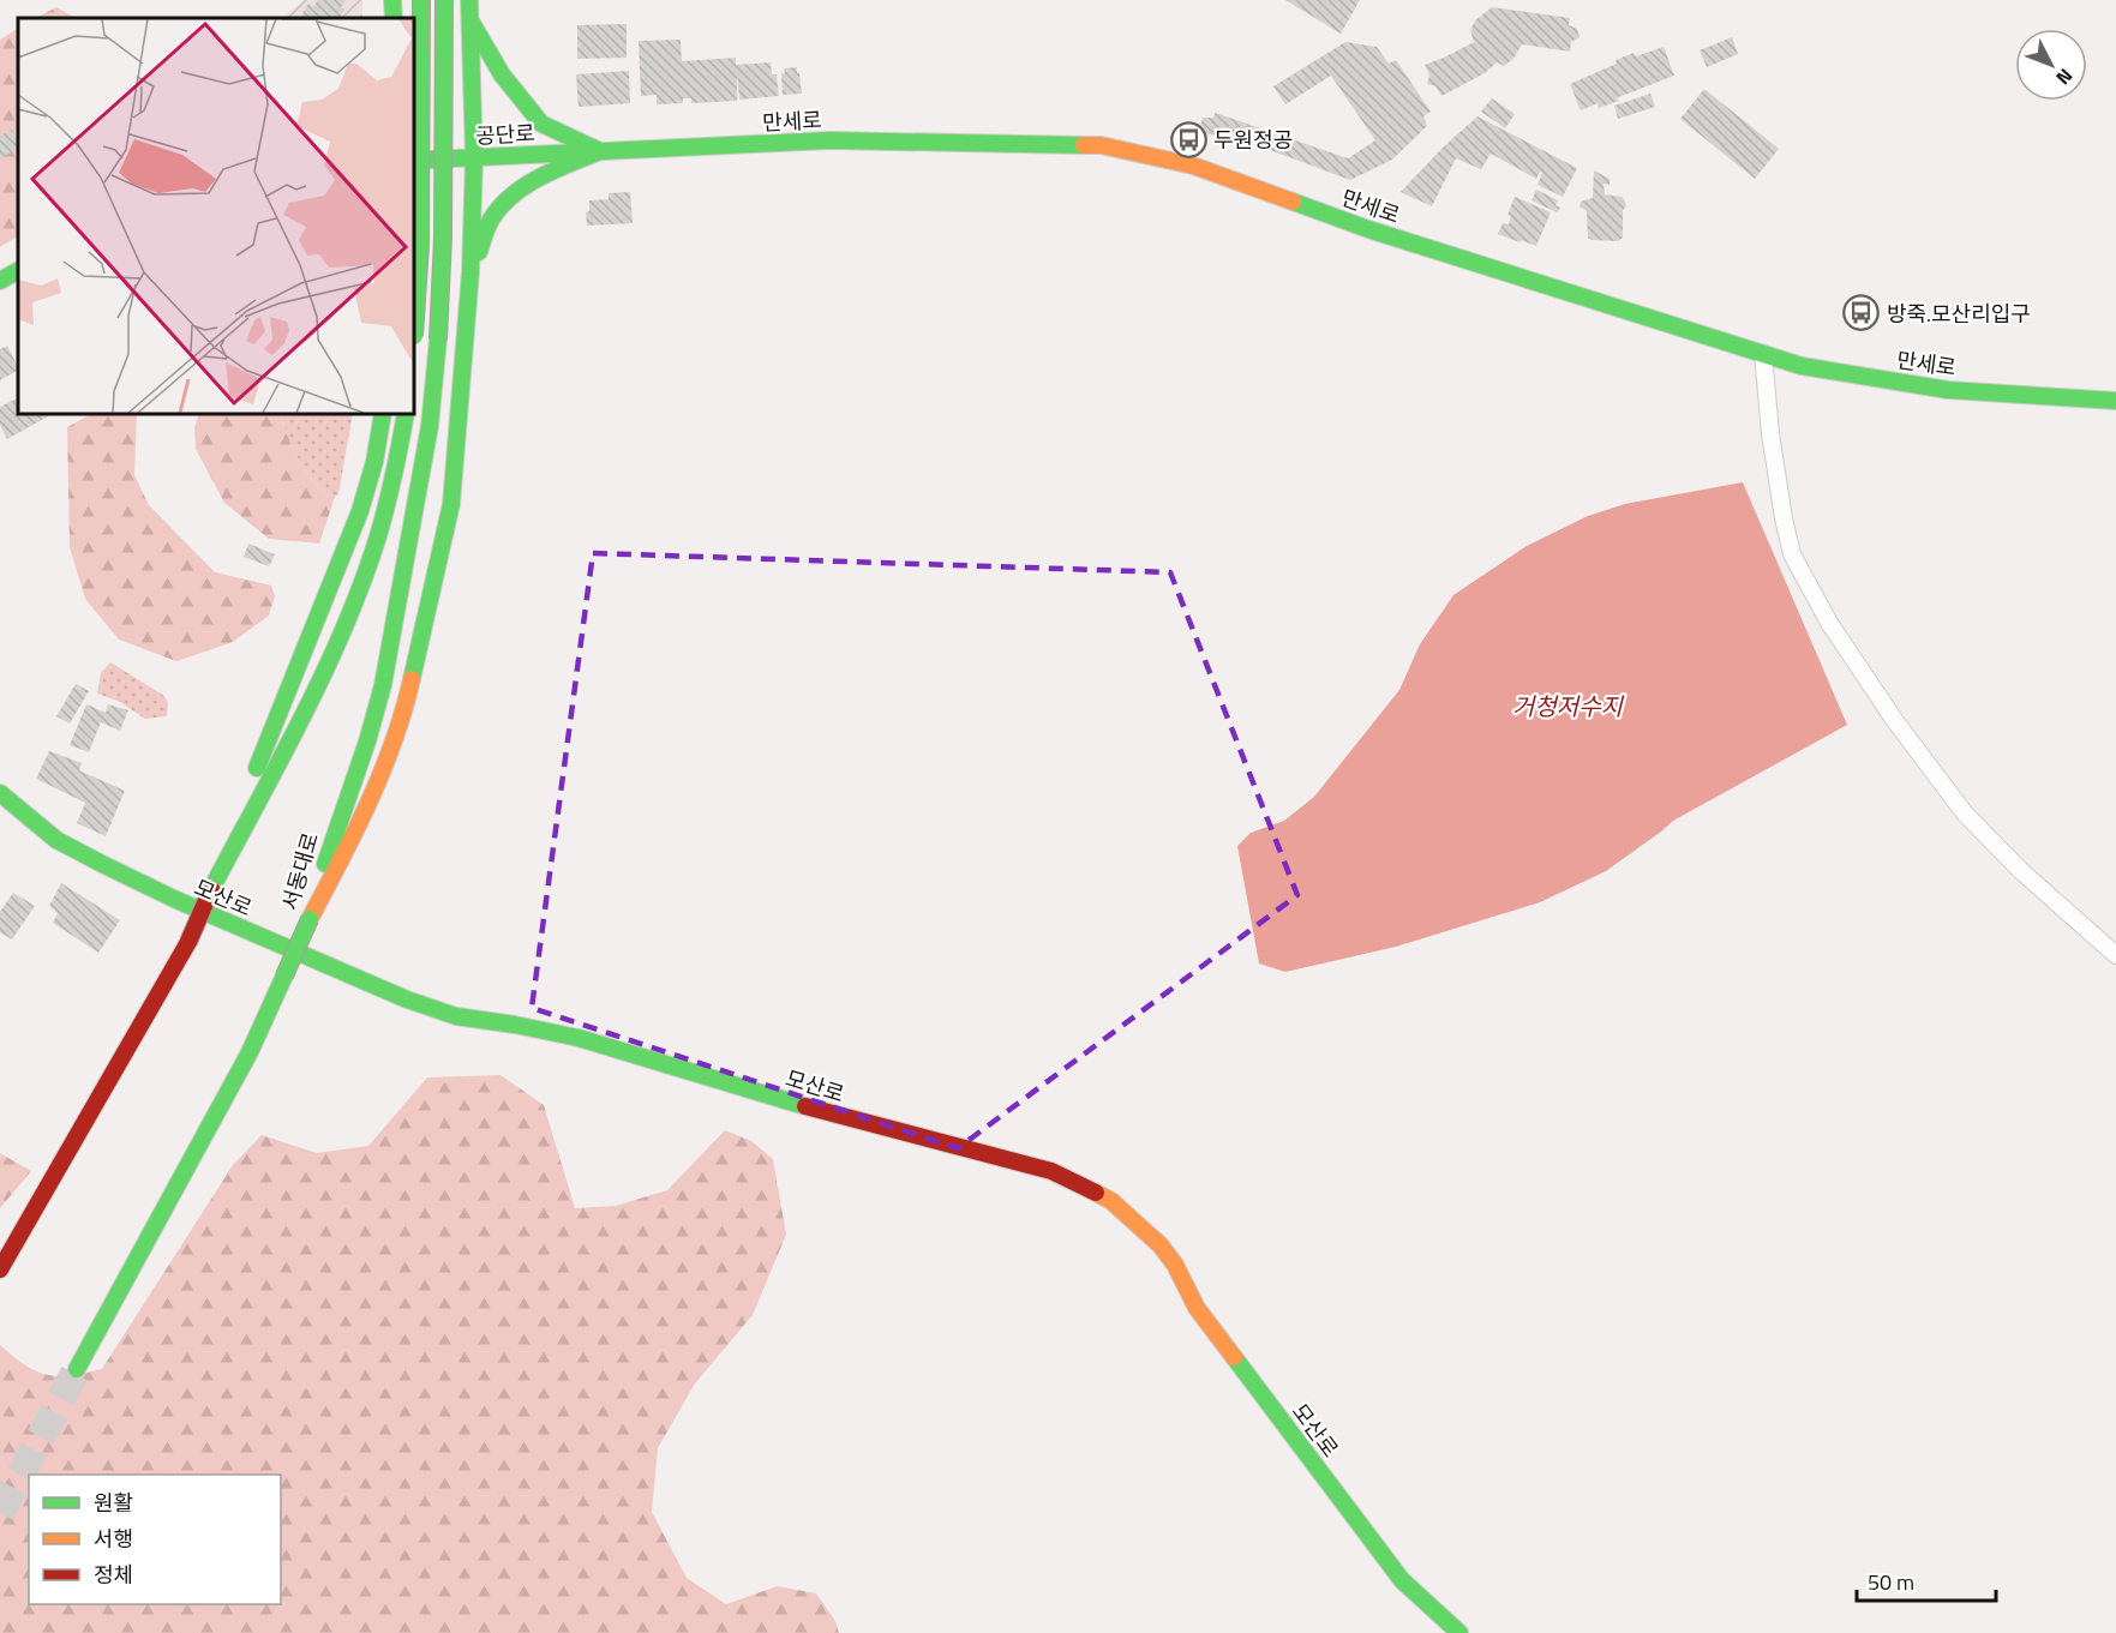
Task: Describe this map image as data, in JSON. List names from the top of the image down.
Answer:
{
  "streets": {
    "main road": [
      "만세로",
      "공단로",
      "서동대로",
      "모산로"
    ]
  },
  "crossings": [
    ["만세로", "공단로"]
  ],
  "water": ["거청저수지"],
  "places": {
    "bus stop": ["두원정공", "방죽.모산리입구"]
  },
  "legend": ["원활", "서행", "정체"],
  "scale_bar": "50 m",
  "north": "bottom right"
}
